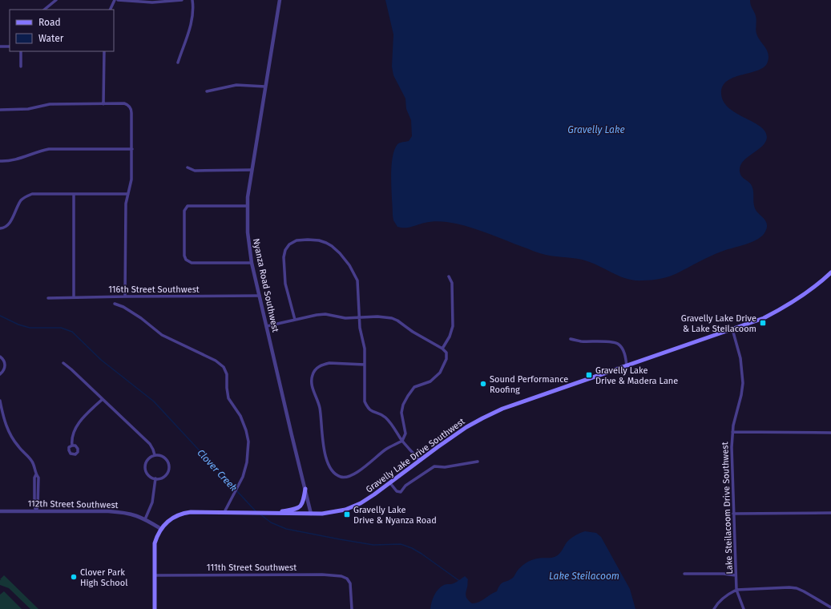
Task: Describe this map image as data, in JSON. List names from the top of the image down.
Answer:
{
  "streets": {
    "main road": ["Gravelly Lake Drive Southwest"],
    "street": [
      "Nyanza Road Southwest",
      "116th Street Southwest",
      "112th Street Southwest",
      "Lake Steilacoom Drive Southwest",
      "111th Street Southwest"
    ]
  },
  "crossings": [
    ["Nyanza Road Southwest", "116th Street Southwest"],
    ["Nyanza Road Southwest", "Gravelly Lake Drive Southwest"],
    ["Gravelly Lake Drive Southwest", "112th Street Southwest"],
    ["Gravelly Lake Drive Southwest", "Lake Steilacoom Drive Southwest"],
    ["Gravelly Lake Drive Southwest", "111th Street Southwest"]
  ],
  "water": ["Gravelly Lake", "Clover Creek", "Lake Steilacoom"],
  "places": {
    "transit": ["Gravelly Lake Drive & Lake Steilacoom", "Gravelly Lake Drive & Madera Lane", "Gravelly Lake Drive & Nyanza Road"],
    "other": ["Sound Performance Roofing", "Clover Park High School"]
  },
  "legend": ["Road", "Water"]
}
